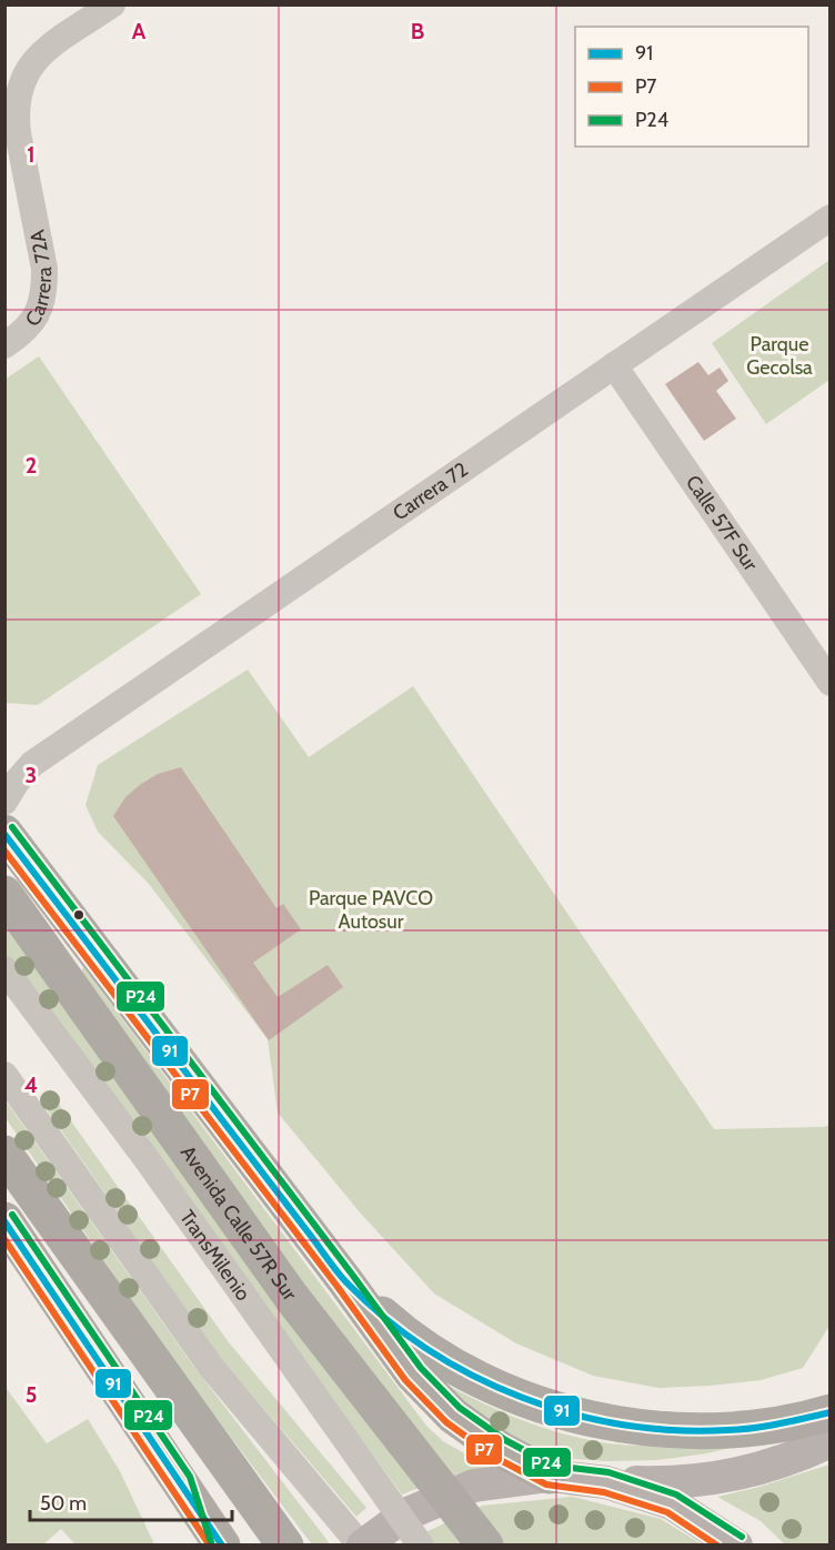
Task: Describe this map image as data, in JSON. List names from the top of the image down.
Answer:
{
  "streets": {
    "highway": ["Avenida Calle 57R Sur"],
    "street": [
      "Carrera 72A",
      "Carrera 72",
      "Calle 57F Sur",
      "TransMilenio"
    ]
  },
  "crossings": [
    ["Carrera 72", "Calle 57F Sur"]
  ],
  "parks": ["Parque Gecolsa", "Parque PAVCO Autosur"],
  "lines": ["transit line P24", "transit line 91", "transit line P7"],
  "legend": ["91", "P7", "P24"],
  "scale_bar": "50 m",
  "grid": {
    "columns": ["A", "B"],
    "rows": [
      "1",
      "2",
      "3",
      "4",
      "5"
    ]
  }
}
